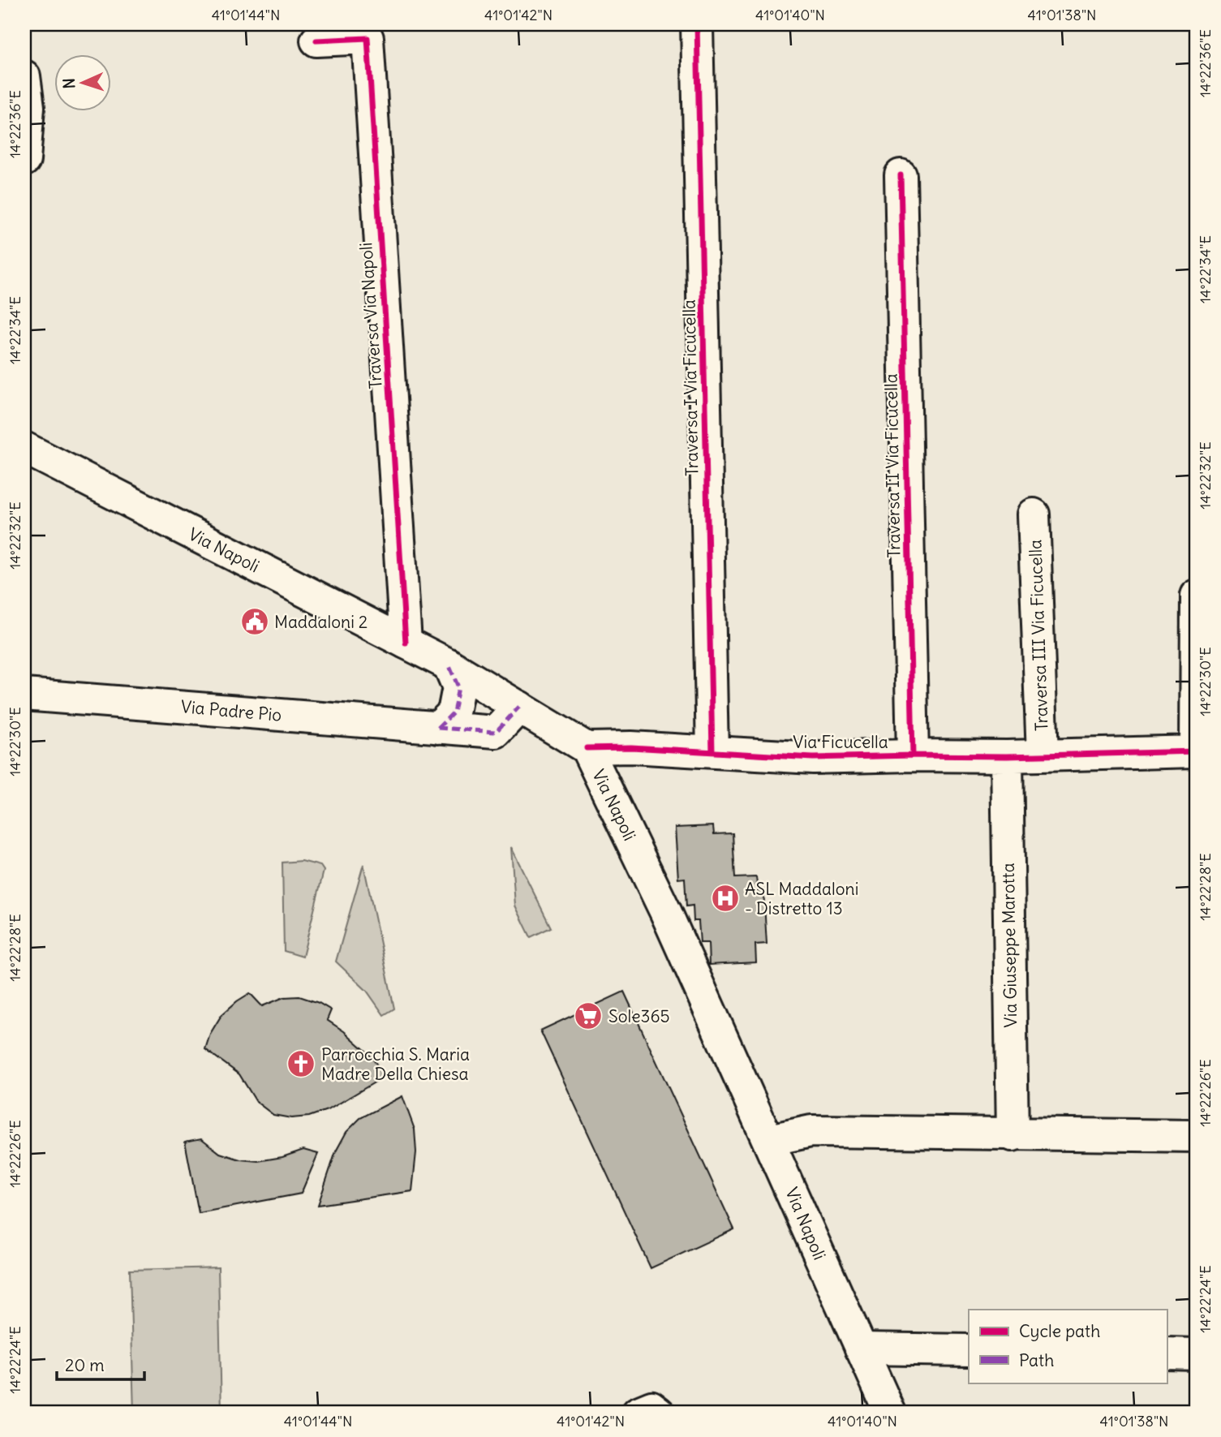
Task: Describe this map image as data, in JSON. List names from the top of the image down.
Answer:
{
  "streets": {
    "street": [
      "Traversa Via Napoli",
      "Traversa I Via Ficucella",
      "Traversa II Via Ficucella",
      "Via Napoli",
      "Traversa III Via Ficucella",
      "Via Padre Pio",
      "Via Ficucella",
      "Via Giuseppe Marotta"
    ]
  },
  "crossings": [
    ["Traversa Via Napoli", "Via Napoli"],
    ["Traversa I Via Ficucella", "Via Ficucella"],
    ["Traversa II Via Ficucella", "Via Ficucella"],
    ["Via Napoli", "Via Padre Pio"],
    ["Via Napoli", "Via Ficucella"],
    ["Traversa III Via Ficucella", "Via Ficucella"],
    ["Via Ficucella", "Via Giuseppe Marotta"]
  ],
  "places": {
    "public building": ["Maddaloni 2"],
    "hospital": ["ASL Maddaloni - Distretto 13"],
    "supermarket": ["Sole365"],
    "church": ["Parrocchia S. Maria Madre Della Chiesa"]
  },
  "legend": ["Cycle path", "Path"],
  "scale_bar": "20 m",
  "north": "left",
  "coordinates": [
    "41°01'44\"N",
    "41°01'42\"N",
    "41°01'40\"N",
    "41°01'38\"N",
    "14°22'36\"E",
    "14°22'34\"E",
    "14°22'32\"E",
    "14°22'30\"E",
    "14°22'28\"E",
    "14°22'26\"E",
    "14°22'24\"E"
  ]
}
